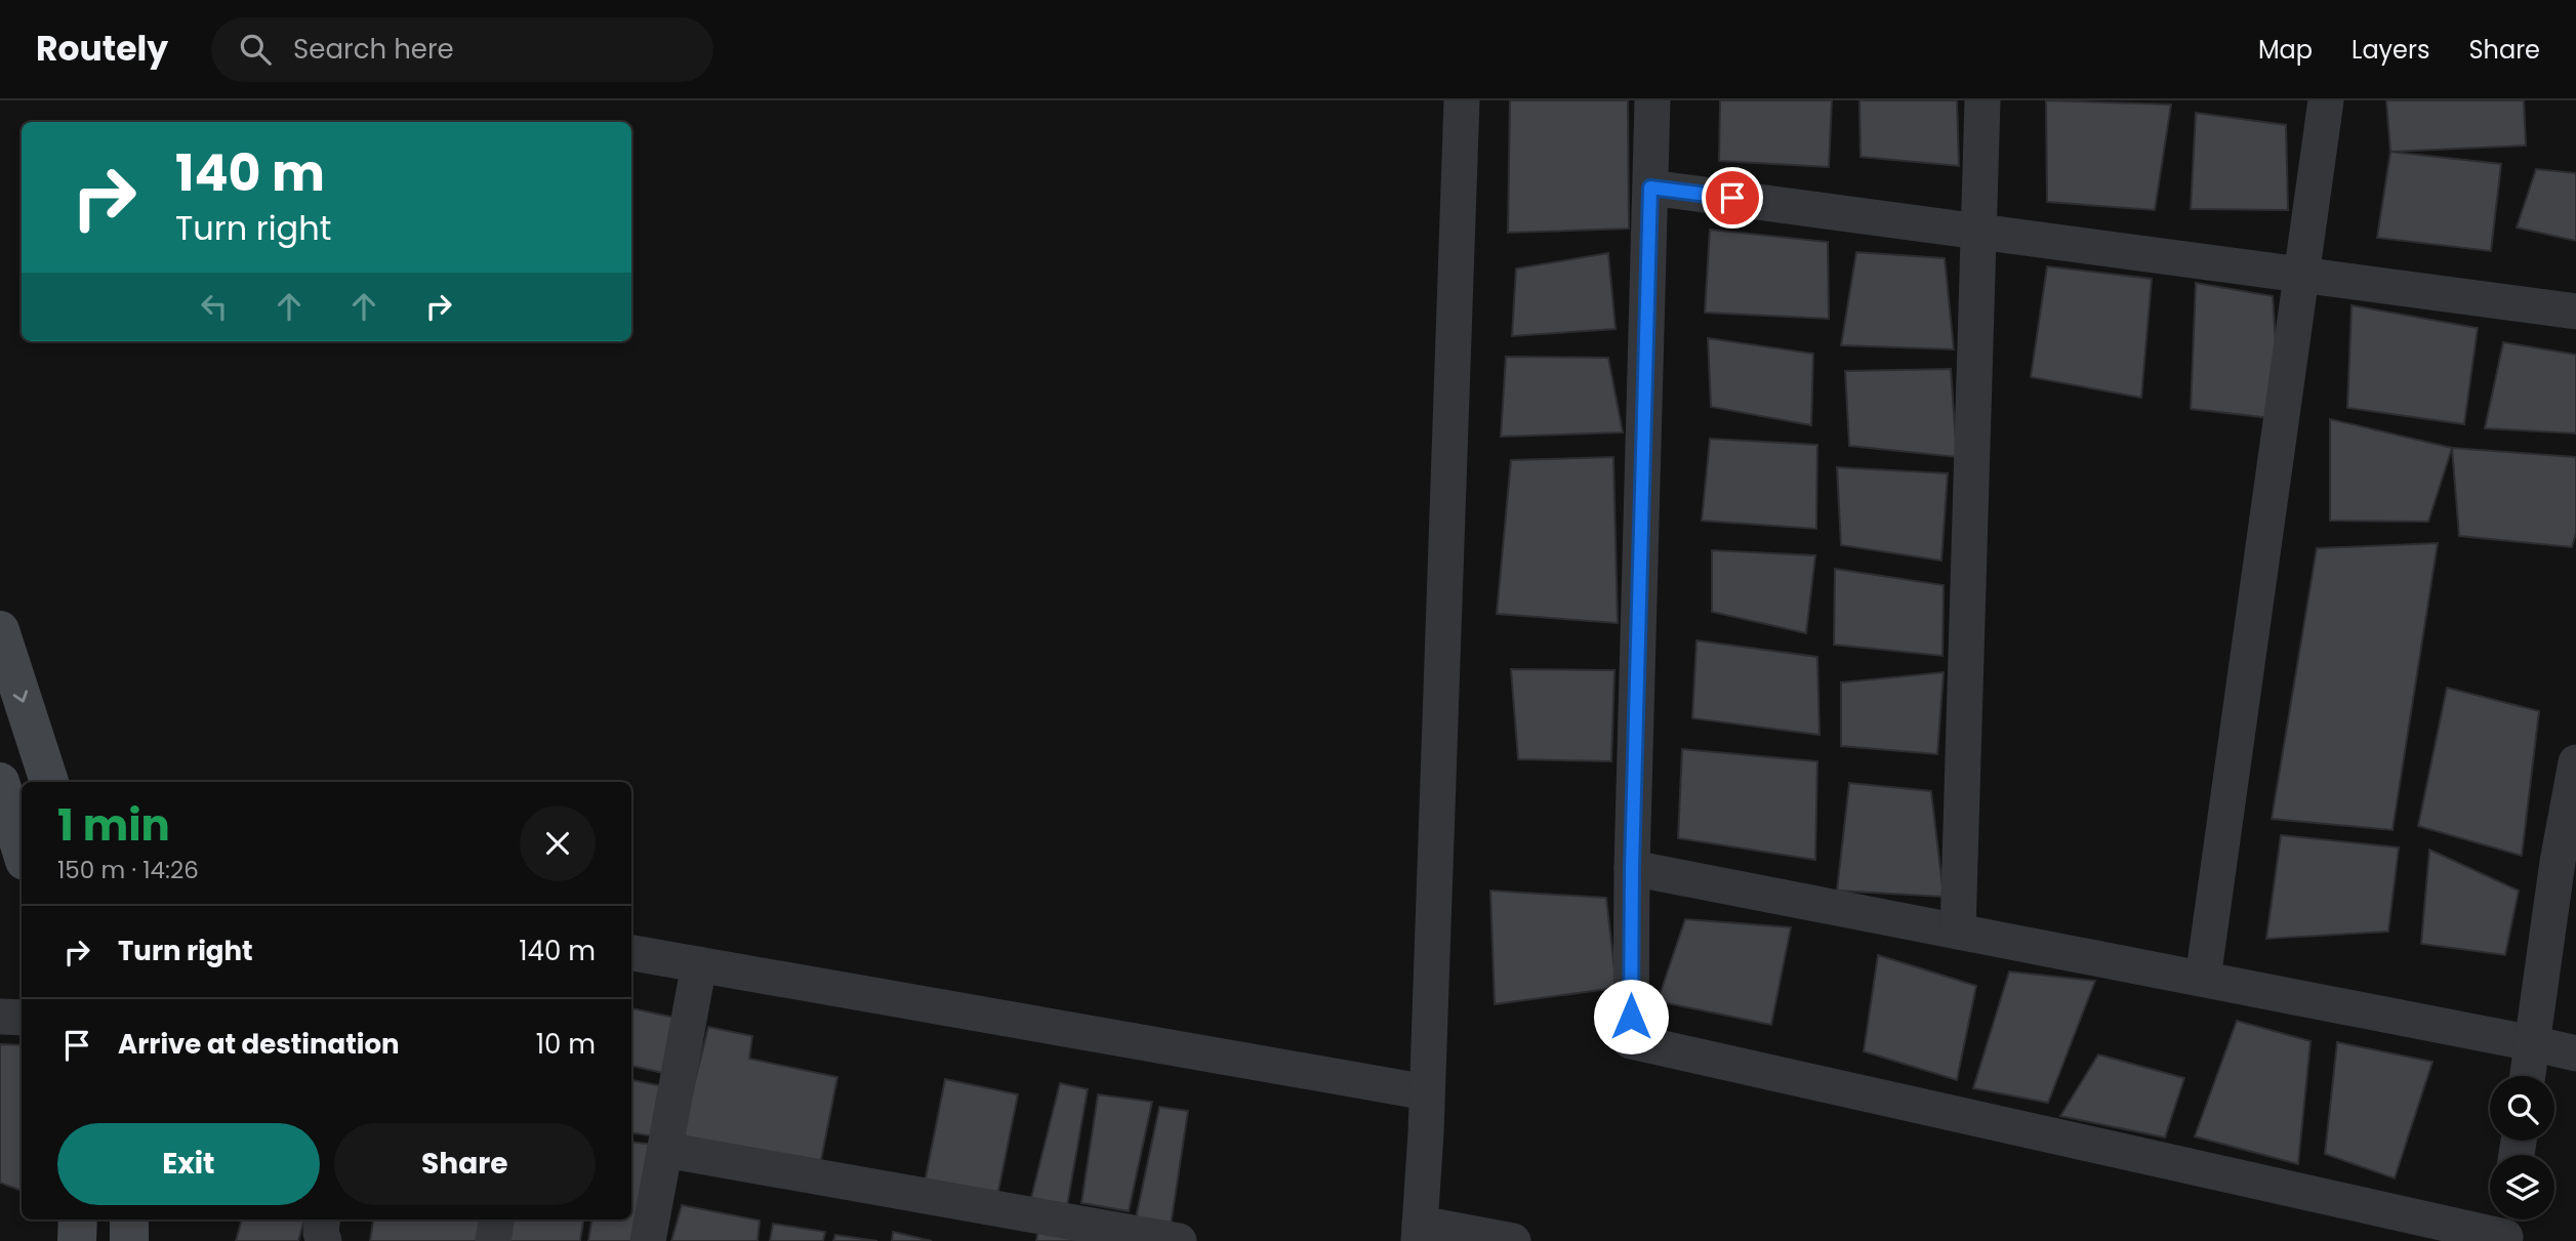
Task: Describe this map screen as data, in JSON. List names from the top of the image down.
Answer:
{
  "page": {
    "header": "Routely",
    "search": "Search here",
    "nav": ["Map", "Layers", "Share"],
    "turn": ["140 m", "Turn right"],
    "heading": ["1 min", "150 m · 14:26"],
    "list": [
      {
        "name": "Turn right",
        "value": "140 m"
      },
      {
        "name": "Arrive at destination",
        "value": "10 m"
      }
    ],
    "buttons": ["Exit", "Share"]
  }
}
